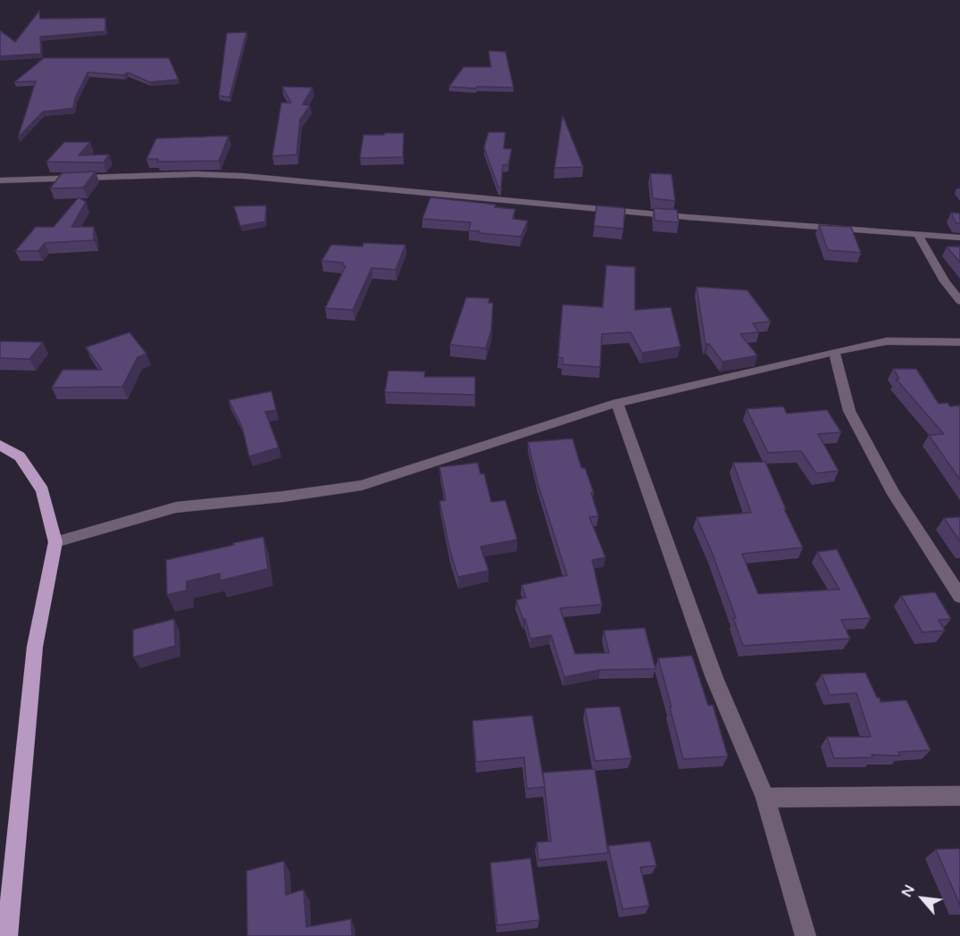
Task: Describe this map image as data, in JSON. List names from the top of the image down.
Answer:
{
  "north": "top left"
}
